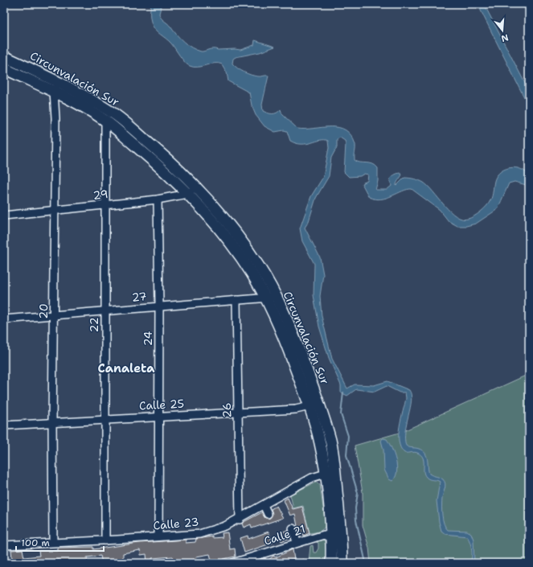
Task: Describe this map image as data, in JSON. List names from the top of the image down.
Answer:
{
  "streets": {
    "highway": ["Circunvalación Sur"],
    "street": [
      "29",
      "27",
      "20",
      "22",
      "24",
      "Calle 25",
      "26",
      "Calle 23",
      "Calle 21"
    ]
  },
  "crossings": [
    ["Circunvalación Sur", "29"],
    ["Circunvalación Sur", "27"],
    ["Circunvalación Sur", "20"],
    ["Circunvalación Sur", "22"],
    ["Circunvalación Sur", "Calle 25"],
    ["Circunvalación Sur", "Calle 23"],
    ["Circunvalación Sur", "Calle 21"],
    ["29", "20"],
    ["29", "22"],
    ["29", "24"],
    ["27", "20"],
    ["27", "22"],
    ["27", "24"],
    ["27", "26"],
    ["20", "Calle 25"],
    ["20", "Calle 23"],
    ["22", "Calle 25"],
    ["22", "Calle 23"],
    ["24", "Calle 25"],
    ["24", "Calle 23"],
    ["Calle 25", "26"],
    ["26", "Calle 23"]
  ],
  "districts": ["Canaleta"],
  "scale_bar": "100 m",
  "north": "bottom"
}
